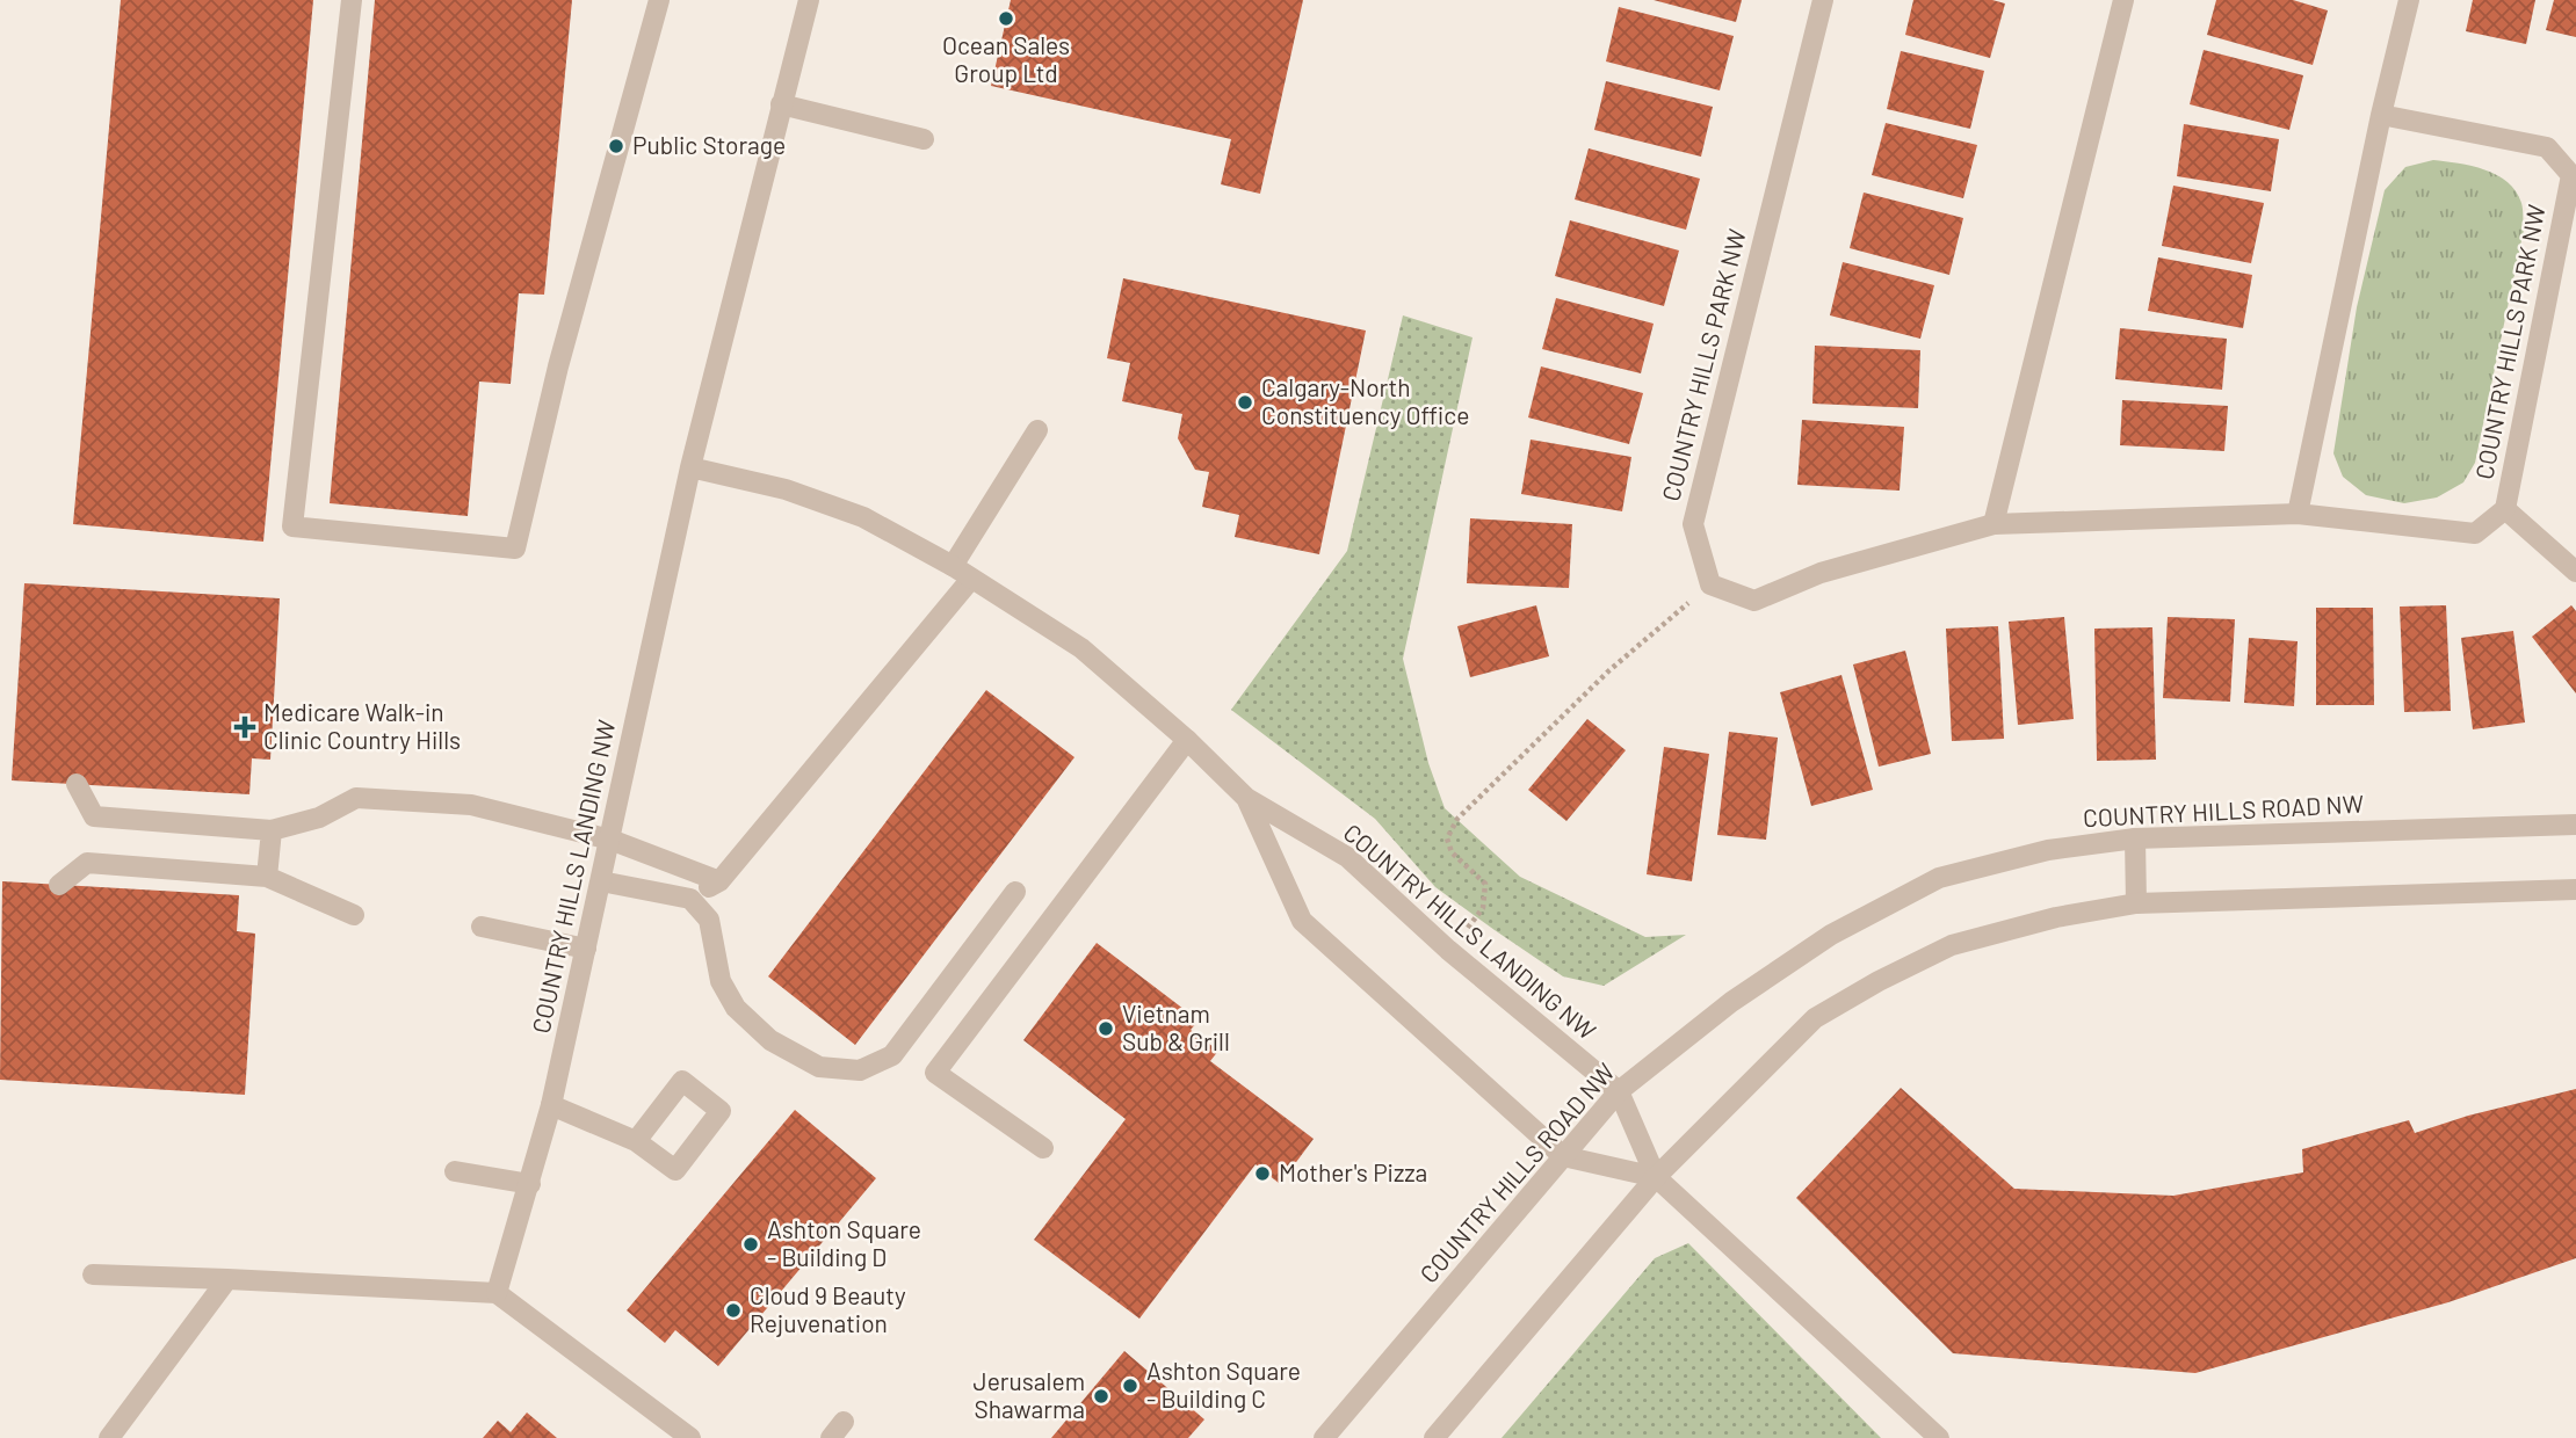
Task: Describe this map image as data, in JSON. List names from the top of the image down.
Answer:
{
  "streets": {
    "street": ["COUNTRY HILLS PARK NW", "COUNTRY HILLS ROAD NW", "COUNTRY HILLS LANDING NW"]
  },
  "crossings": [
    ["COUNTRY HILLS ROAD NW", "COUNTRY HILLS LANDING NW"]
  ],
  "places": {
    "other": [
      "Ocean Sales Group Ltd",
      "Public Storage",
      "Calgary-North Constituency Office",
      "Vietnam Sub & Grill",
      "Mother's Pizza",
      "Ashton Square - Building D",
      "Cloud 9 Beauty Rejuvenation",
      "Ashton Square - Building C",
      "Jerusalem Shawarma"
    ],
    "health": ["Medicare Walk-in Clinic Country Hills"]
  }
}
